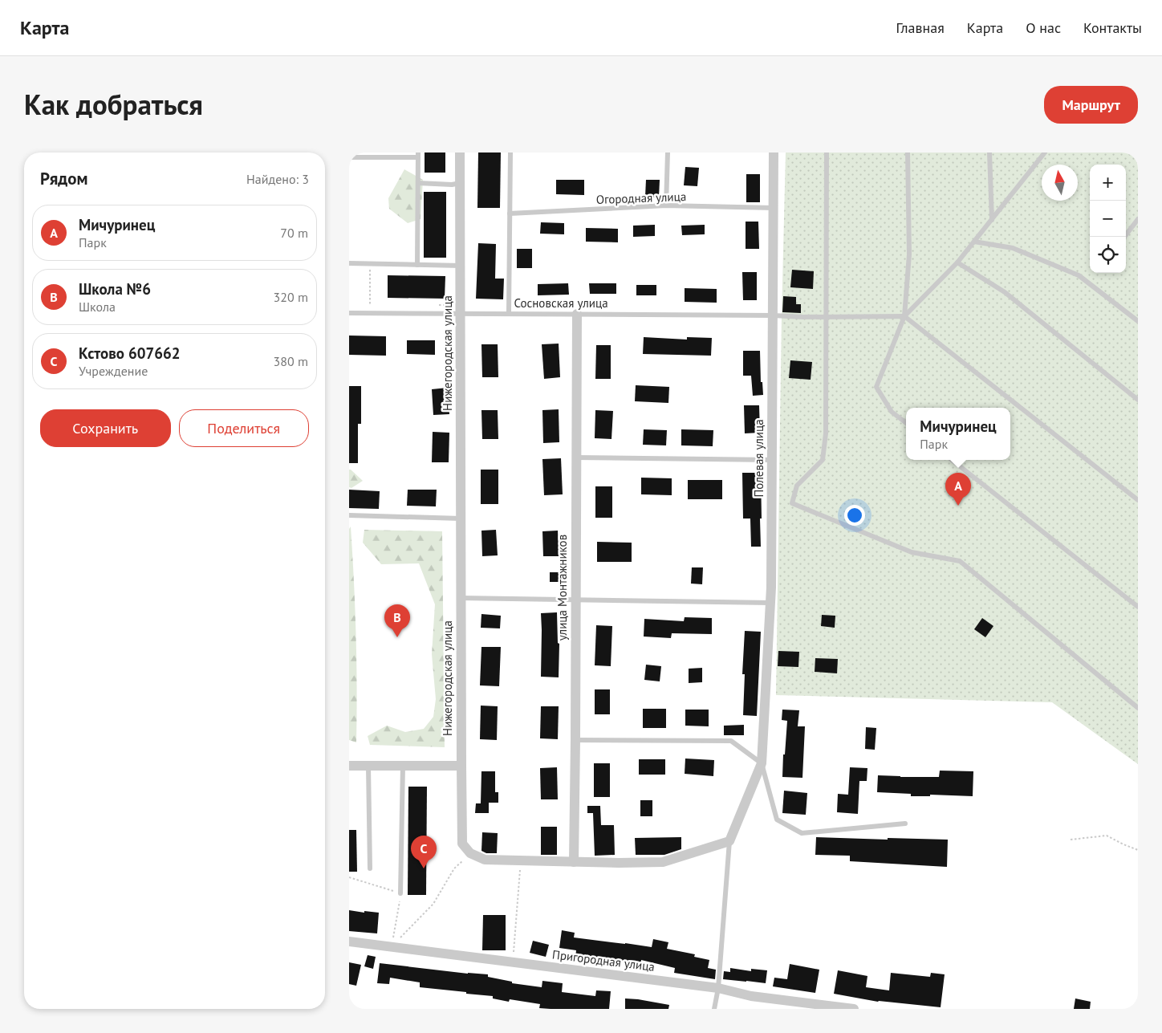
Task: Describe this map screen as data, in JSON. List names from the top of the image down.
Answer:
{
  "streets": {
    "street": [
      "Нижегородская улица",
      "Полевая улица",
      "улица Монтажников",
      "Пригородная улица"
    ],
    "lane": ["Огородная улица", "Сосновская улица"]
  },
  "crossings": [
    ["Огородная улица", "Полевая улица"],
    ["Сосновская улица", "Нижегородская улица"],
    ["Сосновская улица", "Полевая улица"],
    ["Сосновская улица", "улица Монтажников"]
  ],
  "north": "top",
  "page": {
    "header": "Карта",
    "nav": [
      "Главная",
      "Карта",
      "О нас",
      "Контакты"
    ],
    "title": "Как добраться",
    "buttons": [
      "Маршрут",
      ["Сохранить", "Поделиться"]
    ],
    "heading": ["Рядом", "Найдено: 3"],
    "map_buttons": ["+", "−"],
    "list": [
      {
        "mark": "A",
        "name": "Мичуринец",
        "note": "Парк",
        "value": "70 m"
      },
      {
        "mark": "B",
        "name": "Школа №6",
        "note": "Школа",
        "value": "320 m"
      },
      {
        "mark": "C",
        "name": "Кстово 607662",
        "note": "Учреждение",
        "value": "380 m"
      }
    ],
    "popup": ["Мичуринец", "Парк"],
    "pins": ["A", "B", "C"]
  }
}
